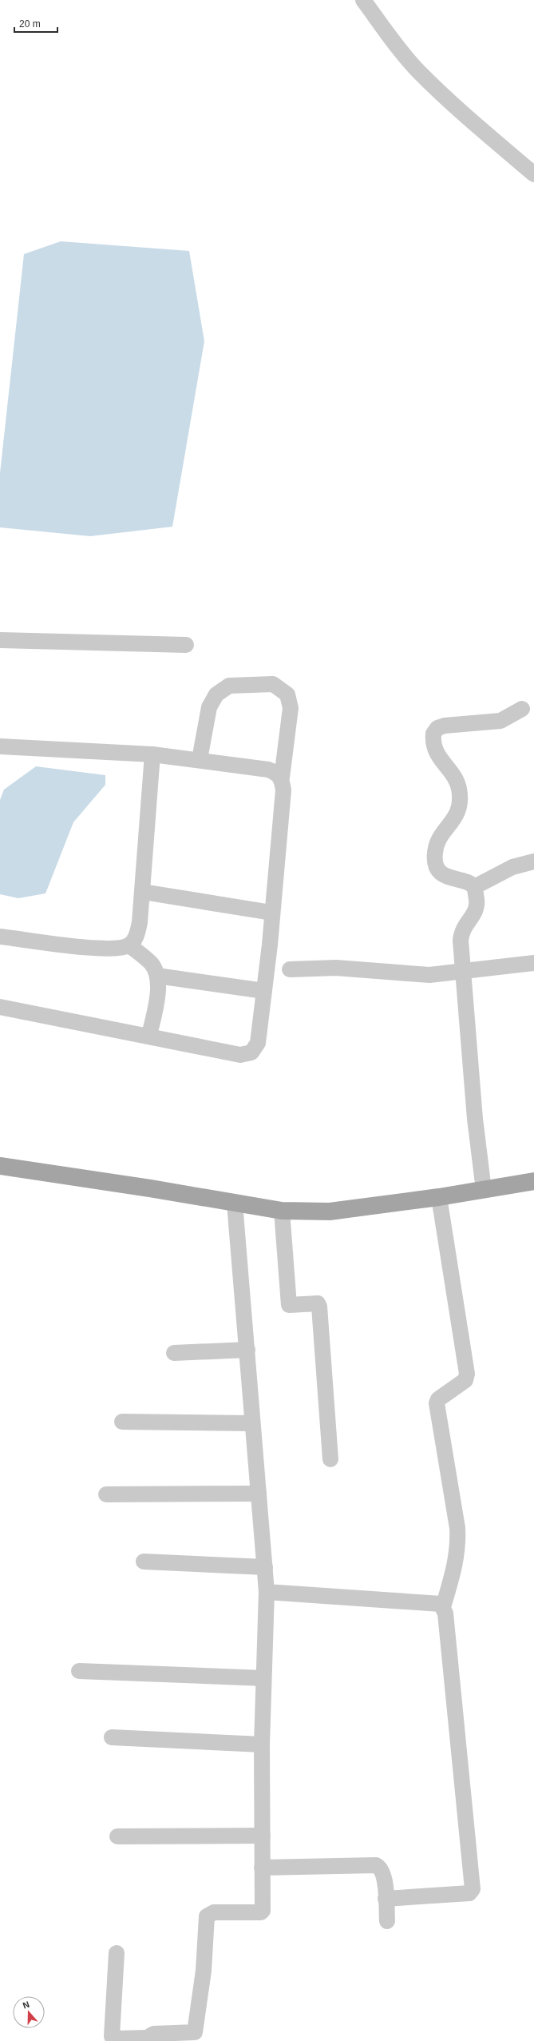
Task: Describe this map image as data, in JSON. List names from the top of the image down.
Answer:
{
  "scale_bar": "20 m",
  "north": "top"
}
